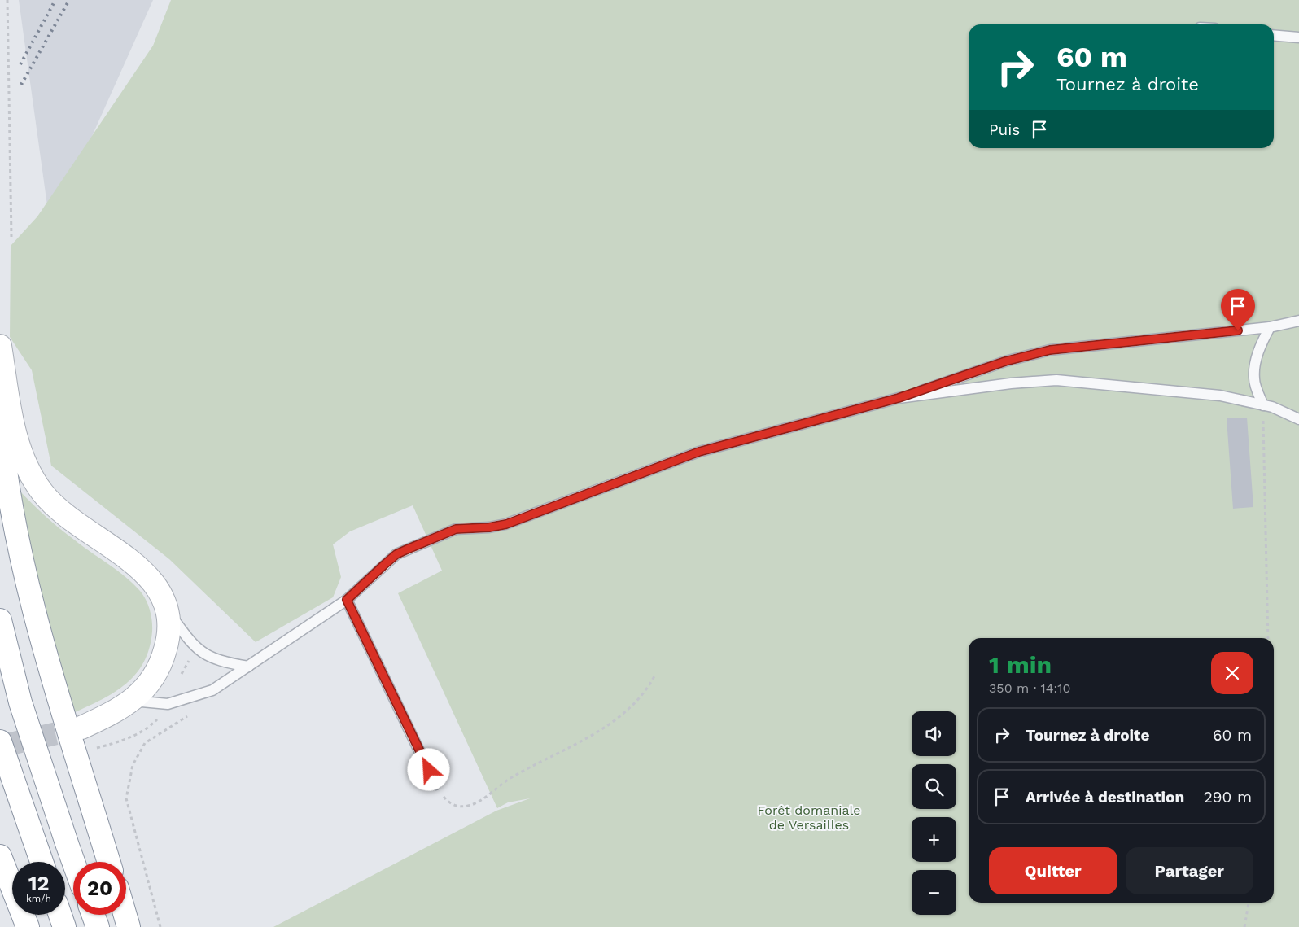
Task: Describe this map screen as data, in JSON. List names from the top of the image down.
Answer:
{
  "parks": ["Forêt domaniale de Versailles"],
  "page": {
    "turn": ["60 m", "Tournez à droite"],
    "then": "Puis",
    "heading": ["1 min", "350 m · 14:10"],
    "list": [
      {
        "name": "Tournez à droite",
        "value": "60 m"
      },
      {
        "name": "Arrivée à destination",
        "value": "290 m"
      }
    ],
    "map_buttons": ["+", "−"],
    "buttons": ["Quitter", "Partager"],
    "speed": "12 km/h",
    "limit": "20"
  }
}
